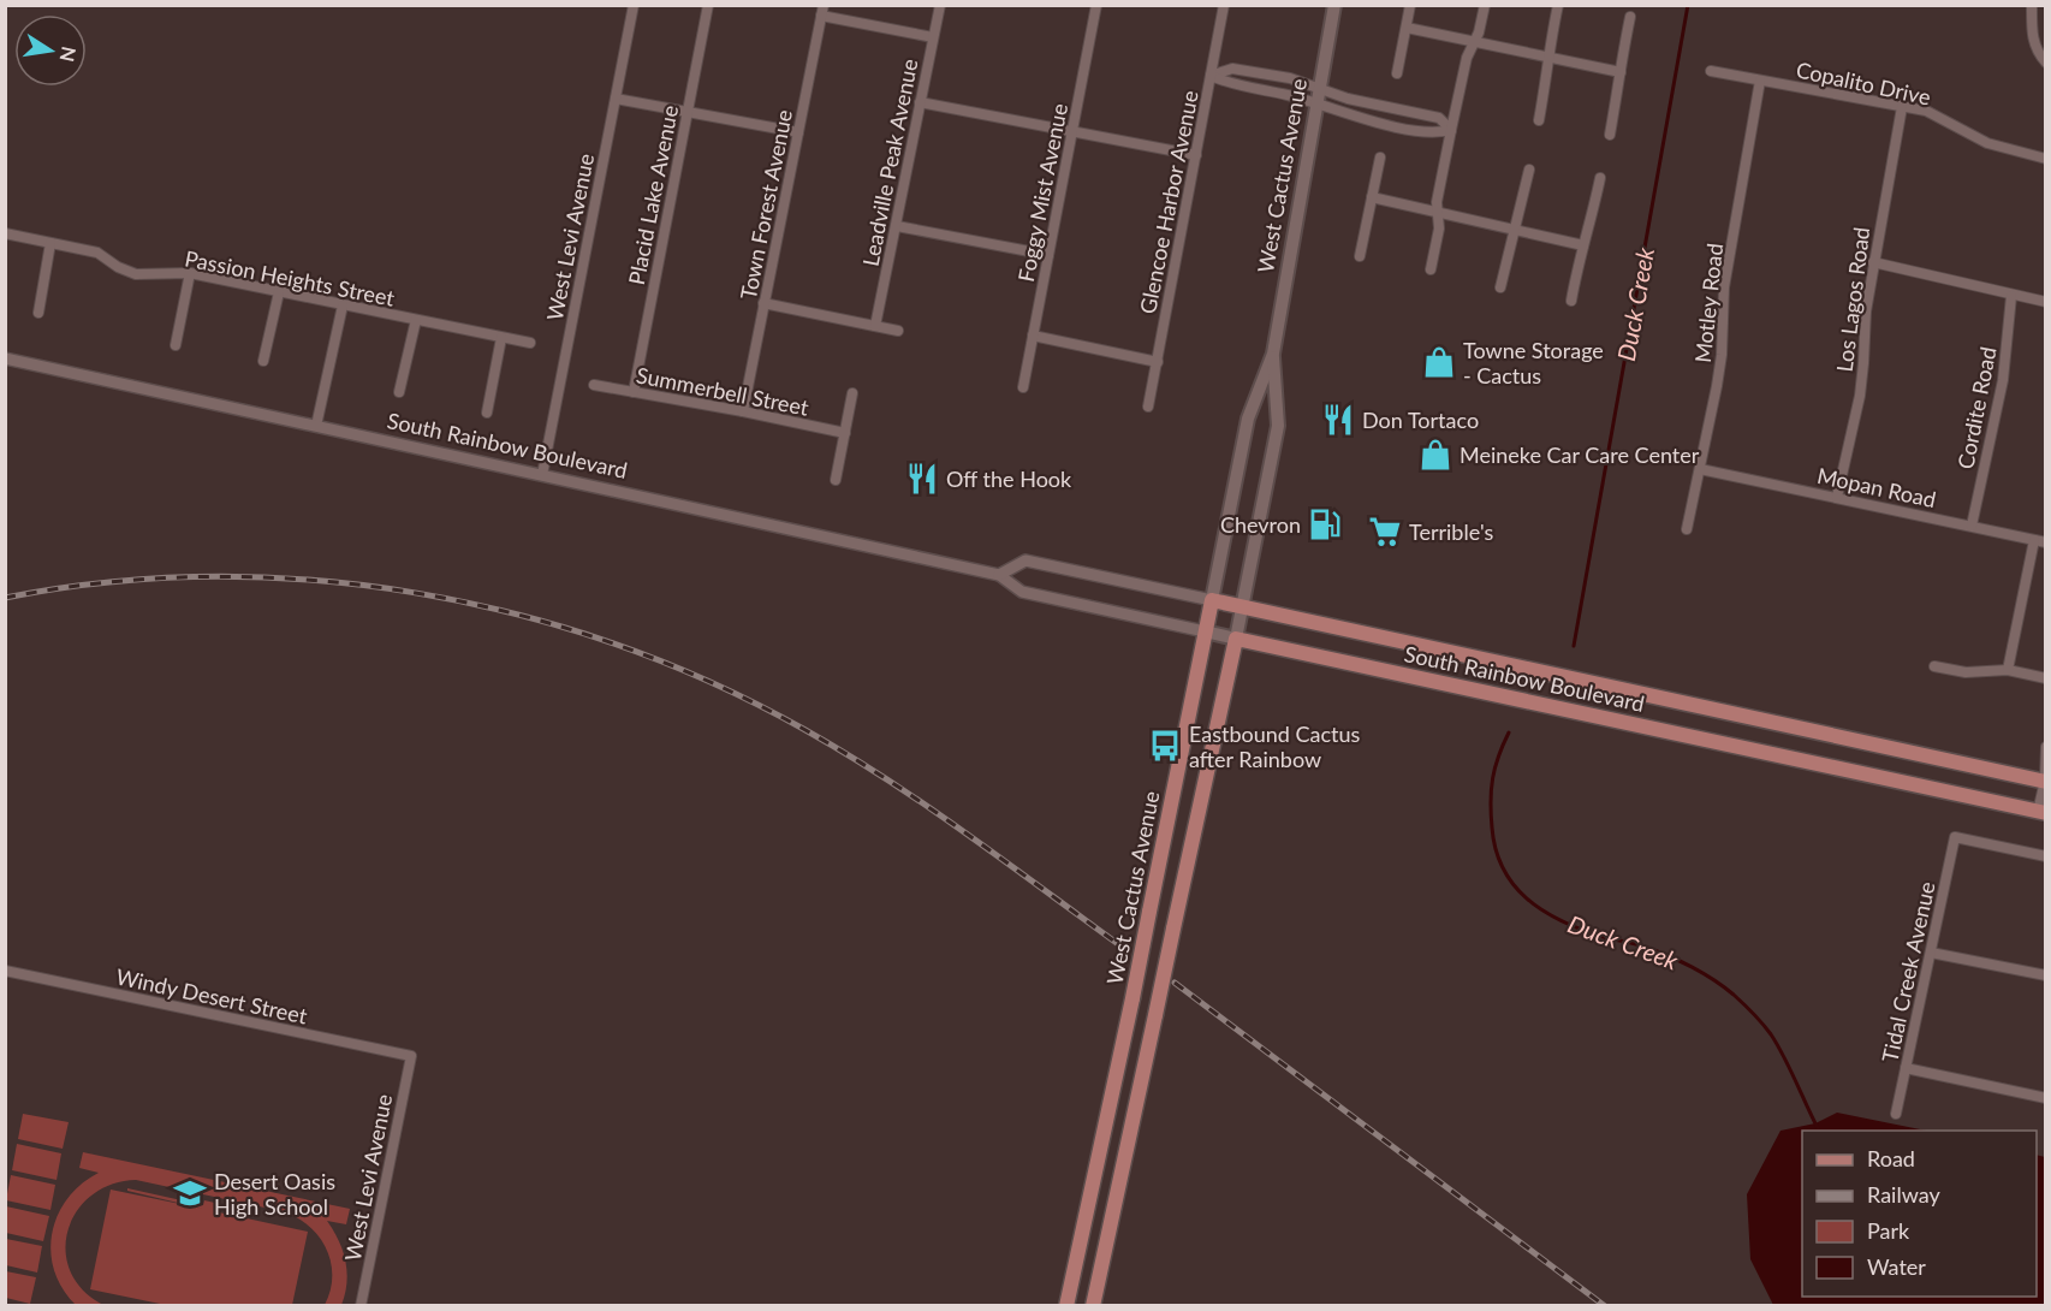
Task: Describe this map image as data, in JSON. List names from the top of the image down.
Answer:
{
  "streets": {
    "main road": ["West Cactus Avenue", "South Rainbow Boulevard"],
    "street": [
      "Copalito Drive",
      "Leadville Peak Avenue",
      "Foggy Mist Avenue",
      "Placid Lake Avenue",
      "Glencoe Harbor Avenue",
      "Town Forest Avenue",
      "West Levi Avenue",
      "Passion Heights Street",
      "Los Lagos Road",
      "Motley Road",
      "Summerbell Street",
      "Cordite Road",
      "Mopan Road",
      "Tidal Creek Avenue",
      "Windy Desert Street"
    ]
  },
  "crossings": [
    ["Copalito Drive", "Los Lagos Road"],
    ["Copalito Drive", "Motley Road"],
    ["West Cactus Avenue", "South Rainbow Boulevard"],
    ["Placid Lake Avenue", "Summerbell Street"],
    ["Town Forest Avenue", "Summerbell Street"],
    ["West Levi Avenue", "South Rainbow Boulevard"],
    ["West Levi Avenue", "Windy Desert Street"],
    ["Los Lagos Road", "Mopan Road"],
    ["Motley Road", "Mopan Road"],
    ["Cordite Road", "Mopan Road"]
  ],
  "water": ["Duck Creek"],
  "places": {
    "shop": ["Towne Storage - Cactus", "Meineke Car Care Center"],
    "restaurant": ["Don Tortaco", "Off the Hook"],
    "fuel station": ["Chevron"],
    "supermarket": ["Terrible's"],
    "bus stop": ["Eastbound Cactus after Rainbow"],
    "school or university": ["Desert Oasis High School"]
  },
  "legend": [
    "Road",
    "Railway",
    "Park",
    "Water"
  ],
  "north": "right"
}
